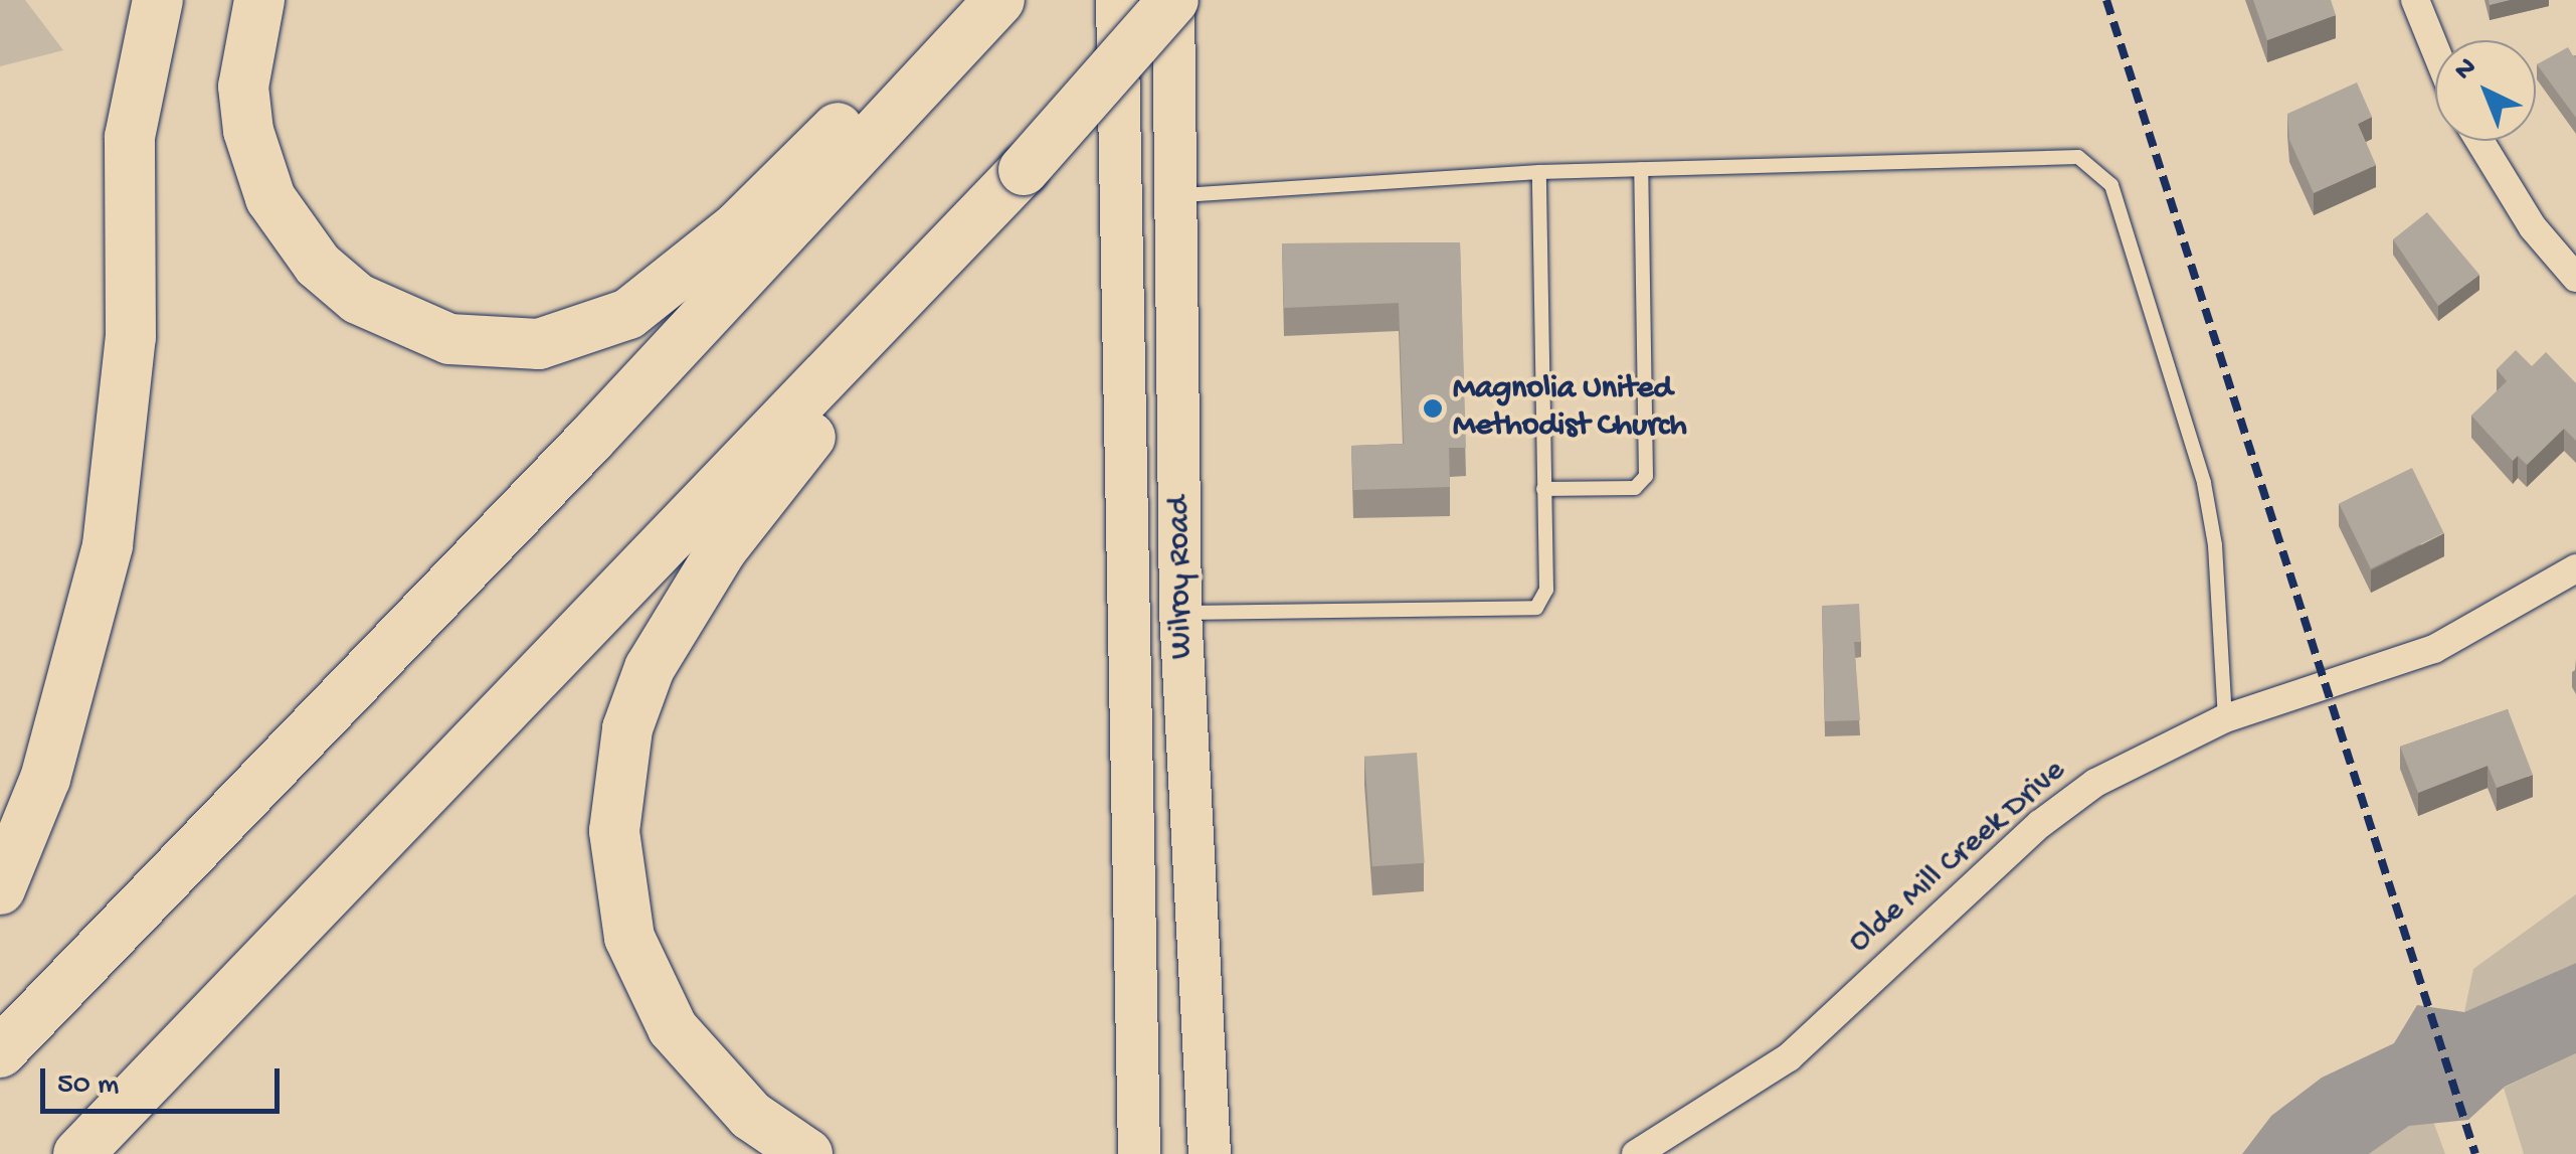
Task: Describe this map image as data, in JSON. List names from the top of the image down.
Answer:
{
  "streets": {
    "main road": ["Wilroy Road"],
    "street": ["Olde Mill Creek Drive"]
  },
  "places": ["Magnolia United Methodist Church"],
  "scale_bar": "50 m",
  "north": "top left"
}
